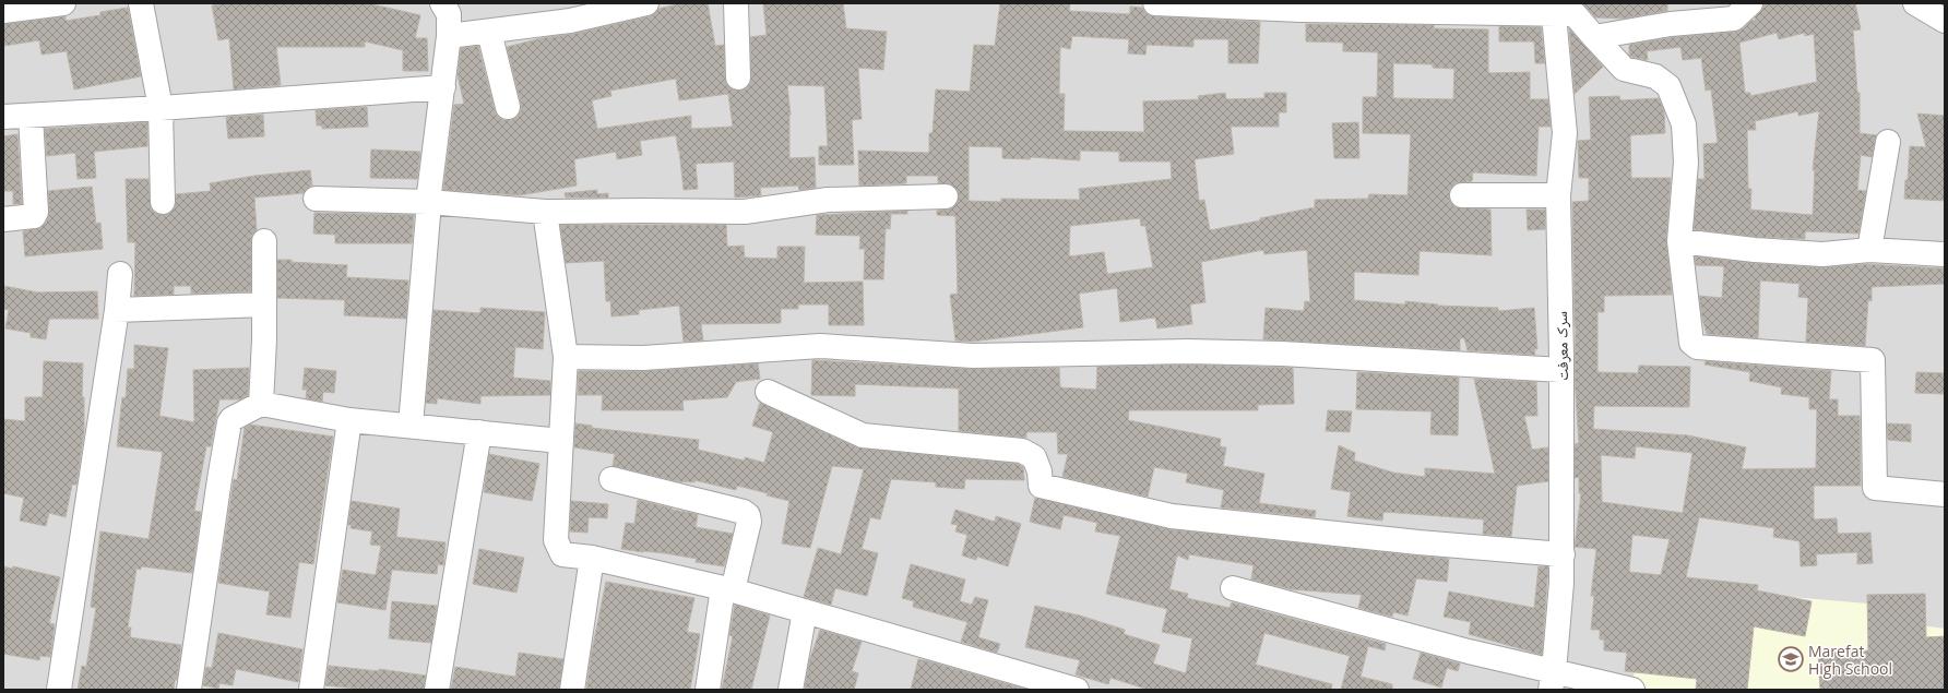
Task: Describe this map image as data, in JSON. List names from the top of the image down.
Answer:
{
  "streets": {
    "street": ["سرک معرفت"]
  },
  "places": {
    "school or university": ["Marefat High School"]
  }
}
